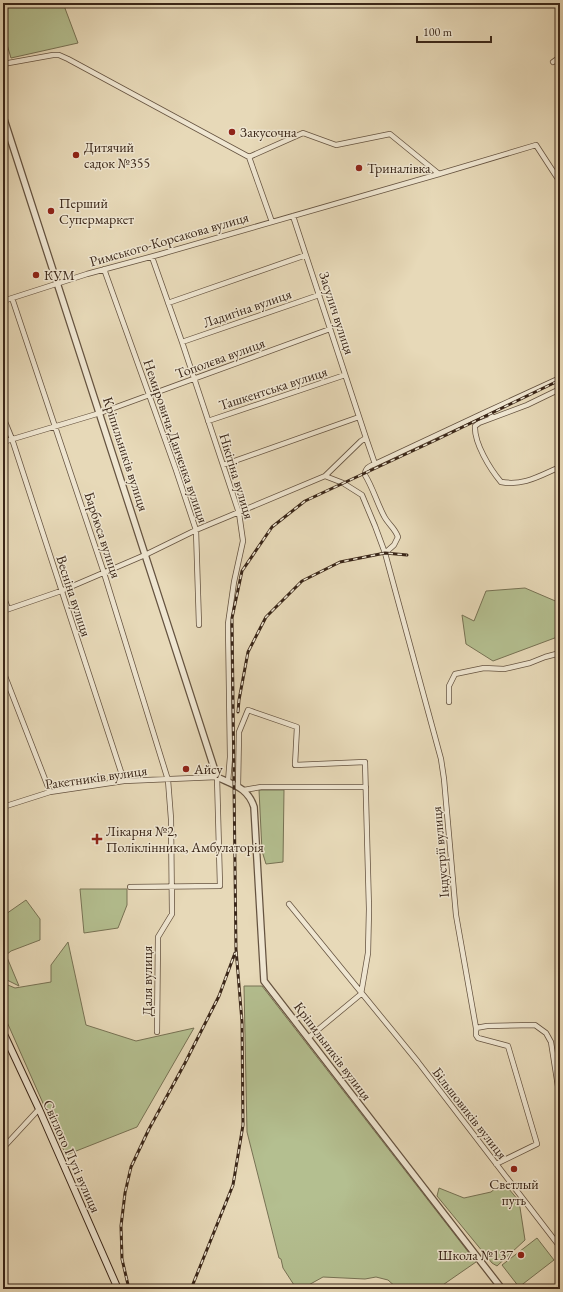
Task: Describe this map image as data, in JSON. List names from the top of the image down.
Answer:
{
  "streets": {
    "main road": ["Світлого Путі вулиця"],
    "street": [
      "Римського-Корсакова вулиця",
      "Ладигіна вулиця",
      "Засулич вулиця",
      "Тополєва вулиця",
      "Ташкентська вулиця",
      "Немировича-Данченка вулиця",
      "Кріпильників вулиця",
      "Нікітіна вулиця",
      "Барбюса вулиця",
      "Весніна вулиця",
      "Ракетників вулиця",
      "Індустрії вулиця",
      "Даля вулиця",
      "Більшовиків вулиця"
    ]
  },
  "crossings": [
    ["Римського-Корсакова вулиця", "Засулич вулиця"],
    ["Римського-Корсакова вулиця", "Немировича-Данченка вулиця"],
    ["Римського-Корсакова вулиця", "Кріпильників вулиця"],
    ["Римського-Корсакова вулиця", "Нікітіна вулиця"],
    ["Римського-Корсакова вулиця", "Барбюса вулиця"],
    ["Ладигіна вулиця", "Засулич вулиця"],
    ["Ладигіна вулиця", "Нікітіна вулиця"],
    ["Засулич вулиця", "Тополєва вулиця"],
    ["Засулич вулиця", "Ташкентська вулиця"],
    ["Тополєва вулиця", "Немировича-Данченка вулиця"],
    ["Тополєва вулиця", "Кріпильників вулиця"],
    ["Тополєва вулиця", "Нікітіна вулиця"],
    ["Тополєва вулиця", "Барбюса вулиця"],
    ["Тополєва вулиця", "Весніна вулиця"],
    ["Ташкентська вулиця", "Нікітіна вулиця"],
    ["Кріпильників вулиця", "Ракетників вулиця"],
    ["Барбюса вулиця", "Ракетників вулиця"],
    ["Барбюса вулиця", "Даля вулиця"],
    ["Весніна вулиця", "Ракетників вулиця"],
    ["Ракетників вулиця", "Даля вулиця"]
  ],
  "places": {
    "other": [
      "Закусочна",
      "Дитячий садок №355",
      "Триналівка",
      "Перший Супермаркет",
      "КУМ",
      "Айсу",
      "Светлый путь",
      "Школа №137"
    ],
    "health": ["Лікарня №2, Поліклінника, Амбулаторія"]
  },
  "scale_bar": "100 m"
}
